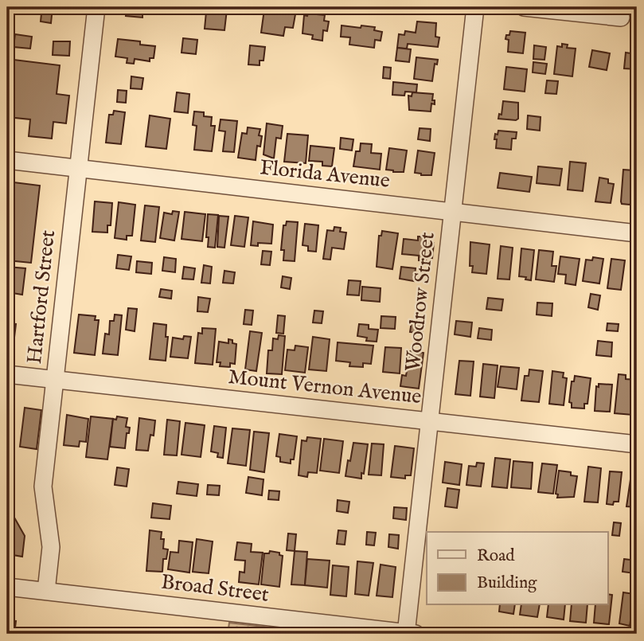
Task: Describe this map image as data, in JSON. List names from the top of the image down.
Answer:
{
  "streets": {
    "street": [
      "Florida Avenue",
      "Hartford Street",
      "Woodrow Street",
      "Mount Vernon Avenue",
      "Broad Street"
    ]
  },
  "crossings": [
    ["Florida Avenue", "Hartford Street"],
    ["Florida Avenue", "Woodrow Street"],
    ["Hartford Street", "Mount Vernon Avenue"],
    ["Hartford Street", "Broad Street"],
    ["Woodrow Street", "Mount Vernon Avenue"],
    ["Woodrow Street", "Broad Street"]
  ],
  "legend": ["Road", "Building"]
}
